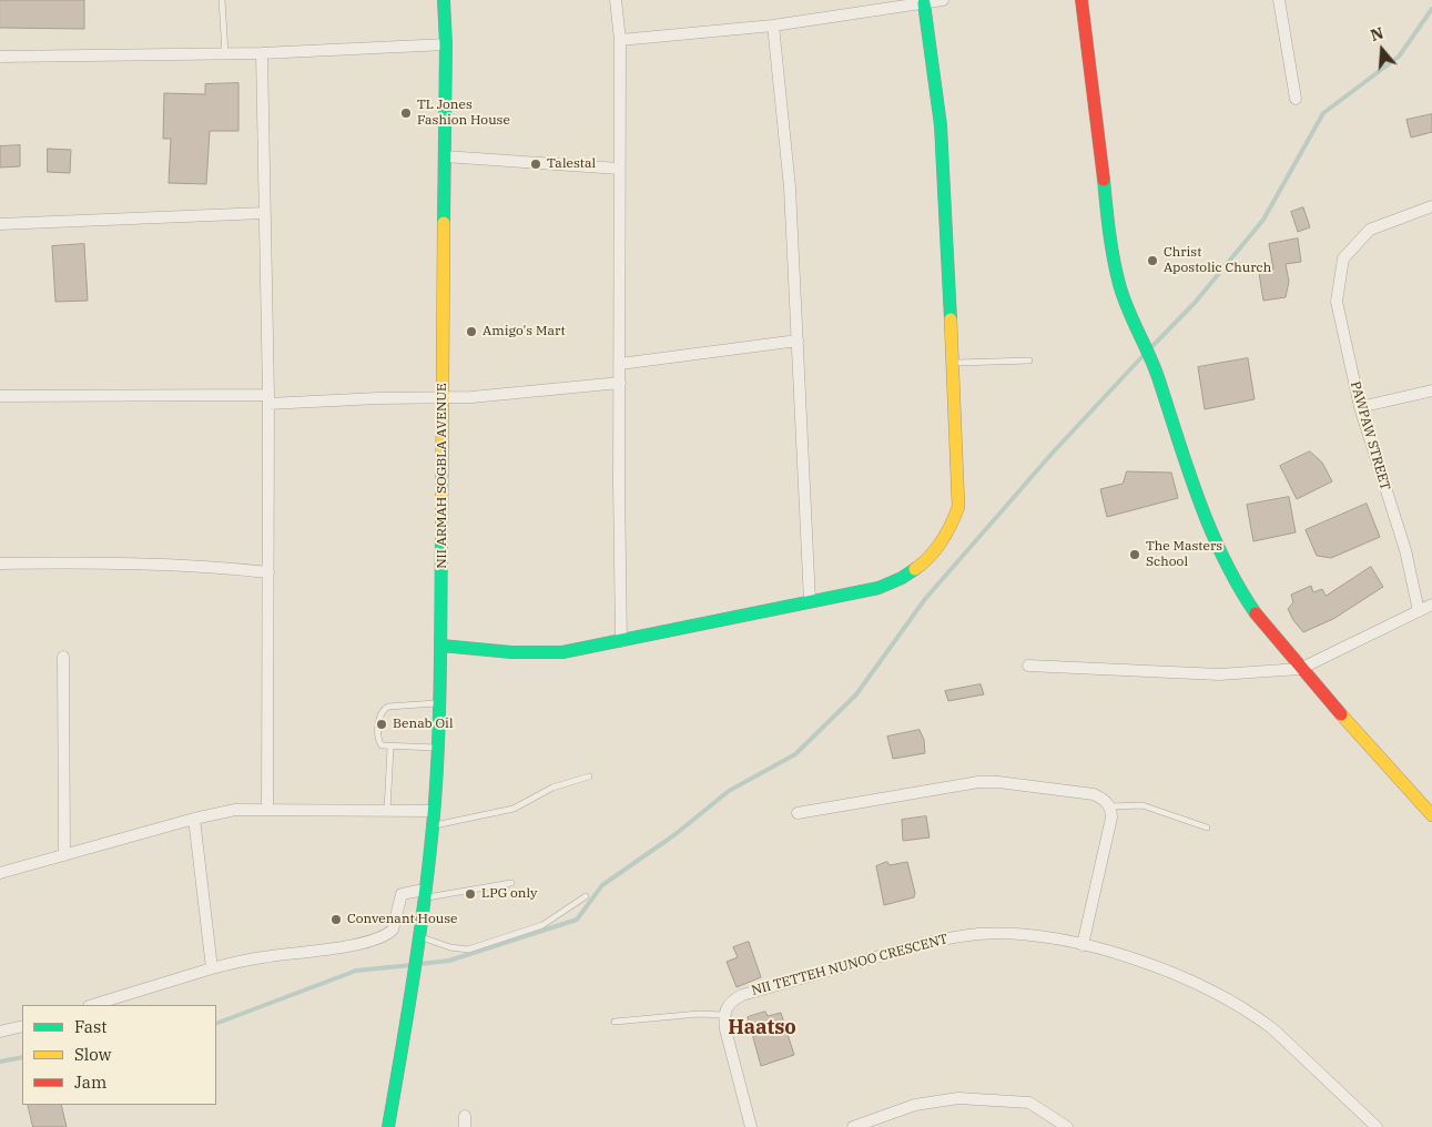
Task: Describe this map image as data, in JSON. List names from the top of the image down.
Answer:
{
  "streets": {
    "street": ["PAWPAW STREET", "NII ARMAH SOGBLA AVENUE", "NII TETTEH NUNOO CRESCENT"]
  },
  "districts": ["Haatso"],
  "places": [
    "TL Jones Fashion House",
    "Talestal",
    "Christ Apostolic Church",
    "Amigo's Mart",
    "The Masters School",
    "Benab Oil",
    "LPG only",
    "Convenant House"
  ],
  "legend": ["Fast", "Slow", "Jam"],
  "north": "top"
}
